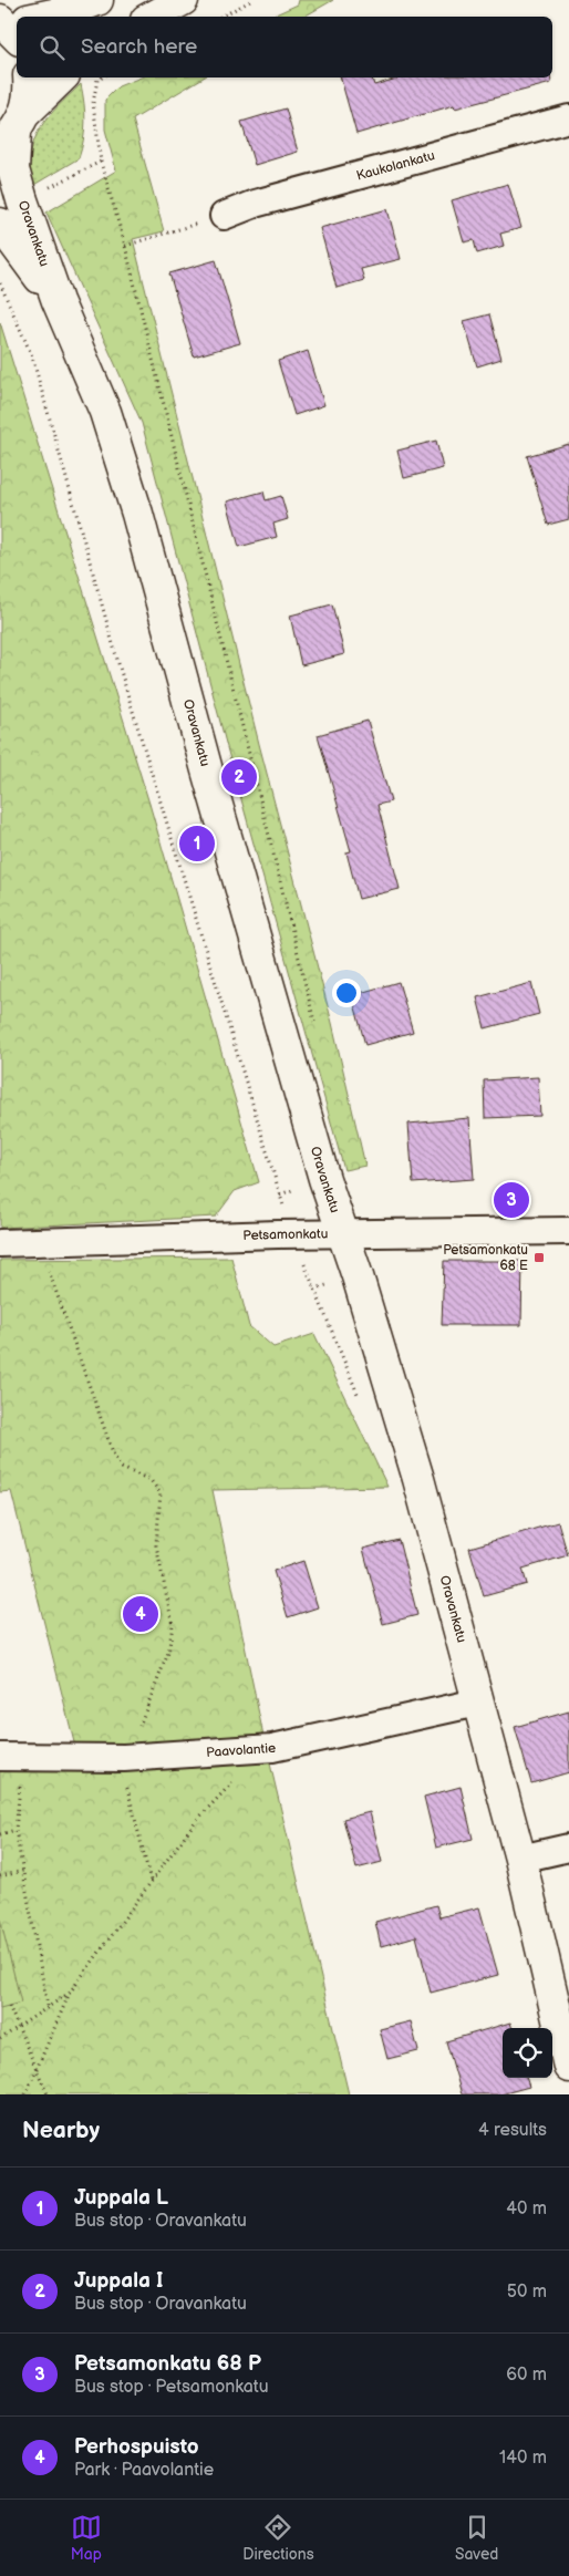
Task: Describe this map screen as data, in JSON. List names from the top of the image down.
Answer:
{
  "streets": {
    "street": [
      "Kaukolankatu",
      "Oravankatu",
      "Petsamonkatu",
      "Paavolantie"
    ]
  },
  "crossings": [
    ["Oravankatu", "Petsamonkatu"],
    ["Oravankatu", "Paavolantie"]
  ],
  "places": {
    "transit": ["Petsamonkatu 68 E"]
  },
  "page": {
    "search": "Search here",
    "pins": [
      "2",
      "1",
      "3",
      "4"
    ],
    "heading": ["Nearby", "4 results"],
    "list": [
      {
        "mark": "1",
        "name": "Juppala L",
        "note": "Bus stop · Oravankatu",
        "value": "40 m"
      },
      {
        "mark": "2",
        "name": "Juppala I",
        "note": "Bus stop · Oravankatu",
        "value": "50 m"
      },
      {
        "mark": "3",
        "name": "Petsamonkatu 68 P",
        "note": "Bus stop · Petsamonkatu",
        "value": "60 m"
      },
      {
        "mark": "4",
        "name": "Perhospuisto",
        "note": "Park · Paavolantie",
        "value": "140 m"
      }
    ],
    "nav": ["Map", "Directions", "Saved"]
  }
}
